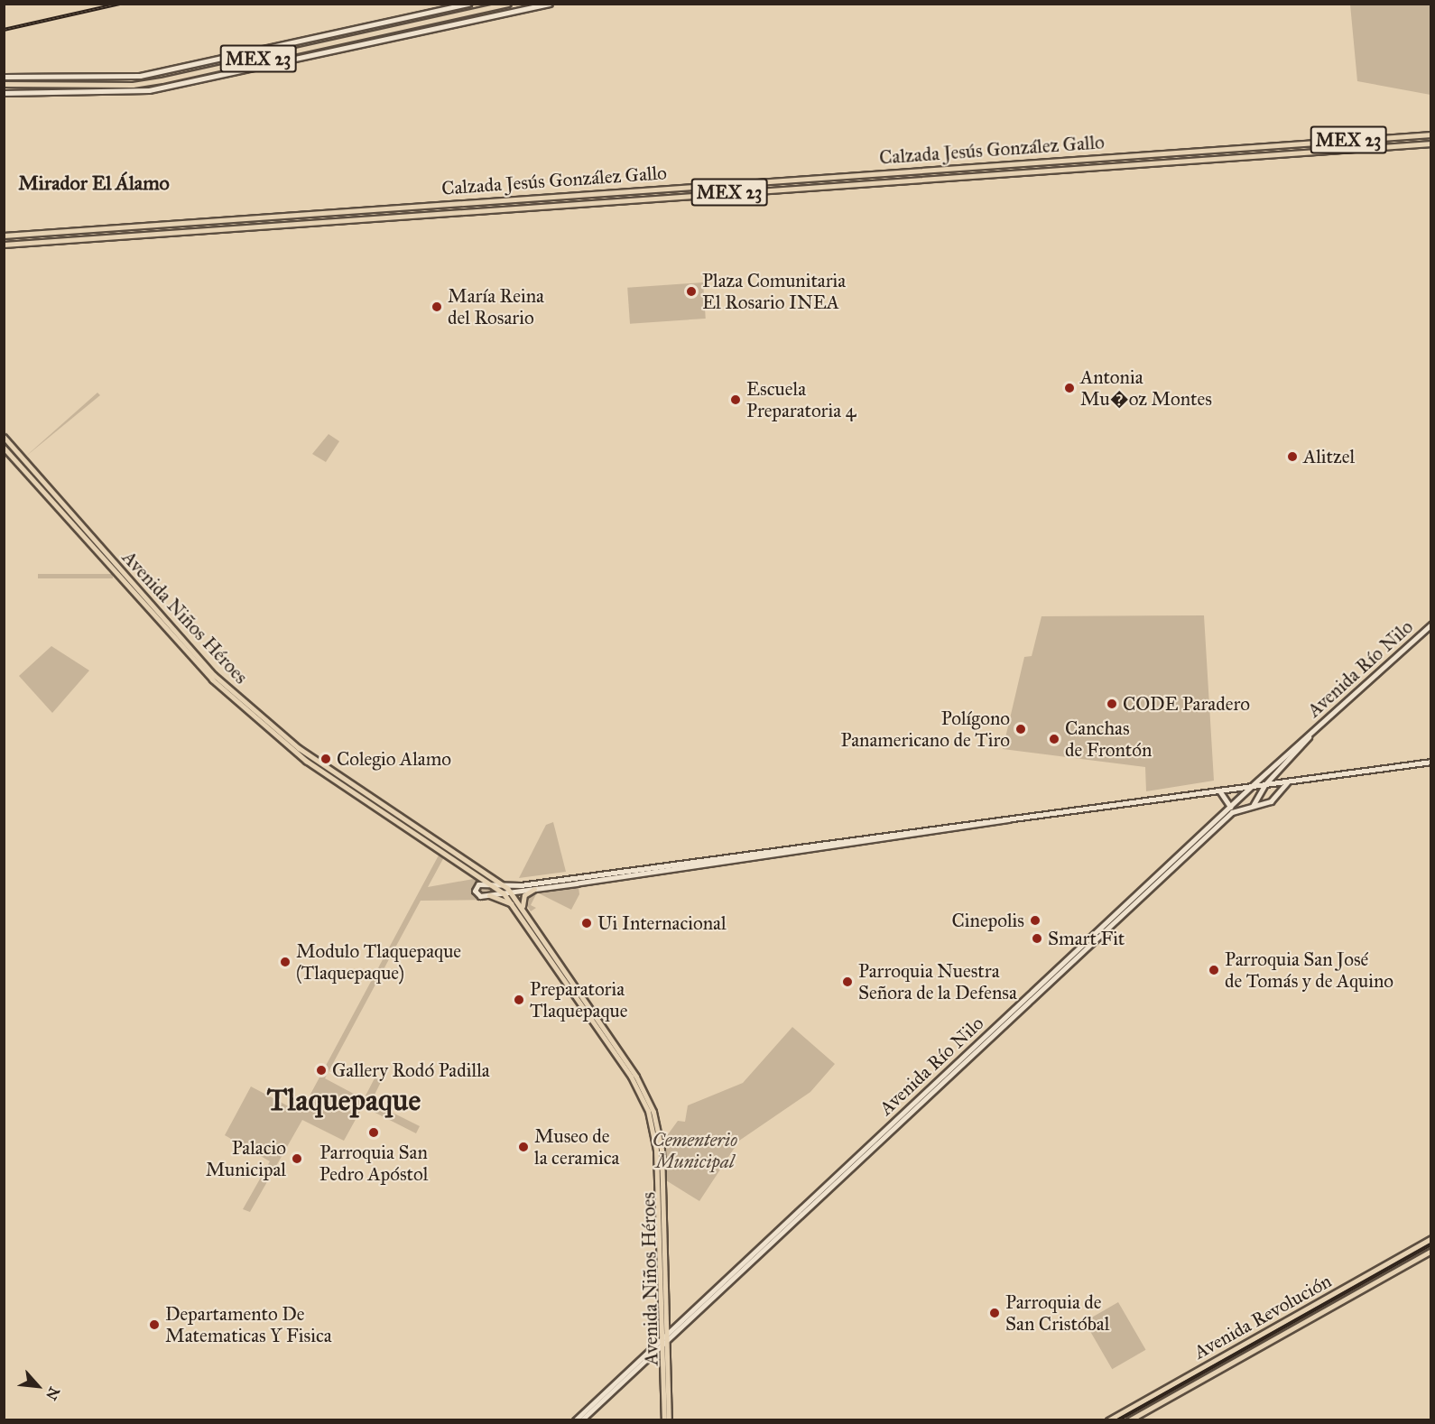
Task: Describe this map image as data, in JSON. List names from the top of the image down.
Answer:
{
  "streets": {
    "main road": [
      "MEX 23",
      "Calzada Jesús González Gallo",
      "Avenida Niños Héroes",
      "Avenida Río Nilo",
      "Avenida Revolución"
    ]
  },
  "crossings": [
    ["Avenida Niños Héroes", "Avenida Río Nilo"]
  ],
  "districts": ["Mirador El Álamo", "Tlaquepaque"],
  "parks": ["Cementerio Municipal"],
  "places": [
    "Plaza Comunitaria El Rosario INEA",
    "María Reina del Rosario",
    "Antonia Mu�oz Montes",
    "Escuela Preparatoria 4",
    "Alitzel",
    "CODE Paradero",
    "Polígono Panamericano de Tiro",
    "Canchas de Frontón",
    "Colegio Alamo",
    "Cinepolis",
    "Ui Internacional",
    "Smart Fit",
    "Modulo Tlaquepaque (Tlaquepaque)",
    "Parroquia San José de Tomás y de Aquino",
    "Parroquia Nuestra Señora de la Defensa",
    "Preparatoria Tlaquepaque",
    "Gallery Rodó Padilla",
    "Parroquia San Pedro Apóstol",
    "Museo de la ceramica",
    "Palacio Municipal",
    "Parroquia de San Cristóbal",
    "Departamento De Matematicas Y Fisica"
  ],
  "north": "bottom right"
}
